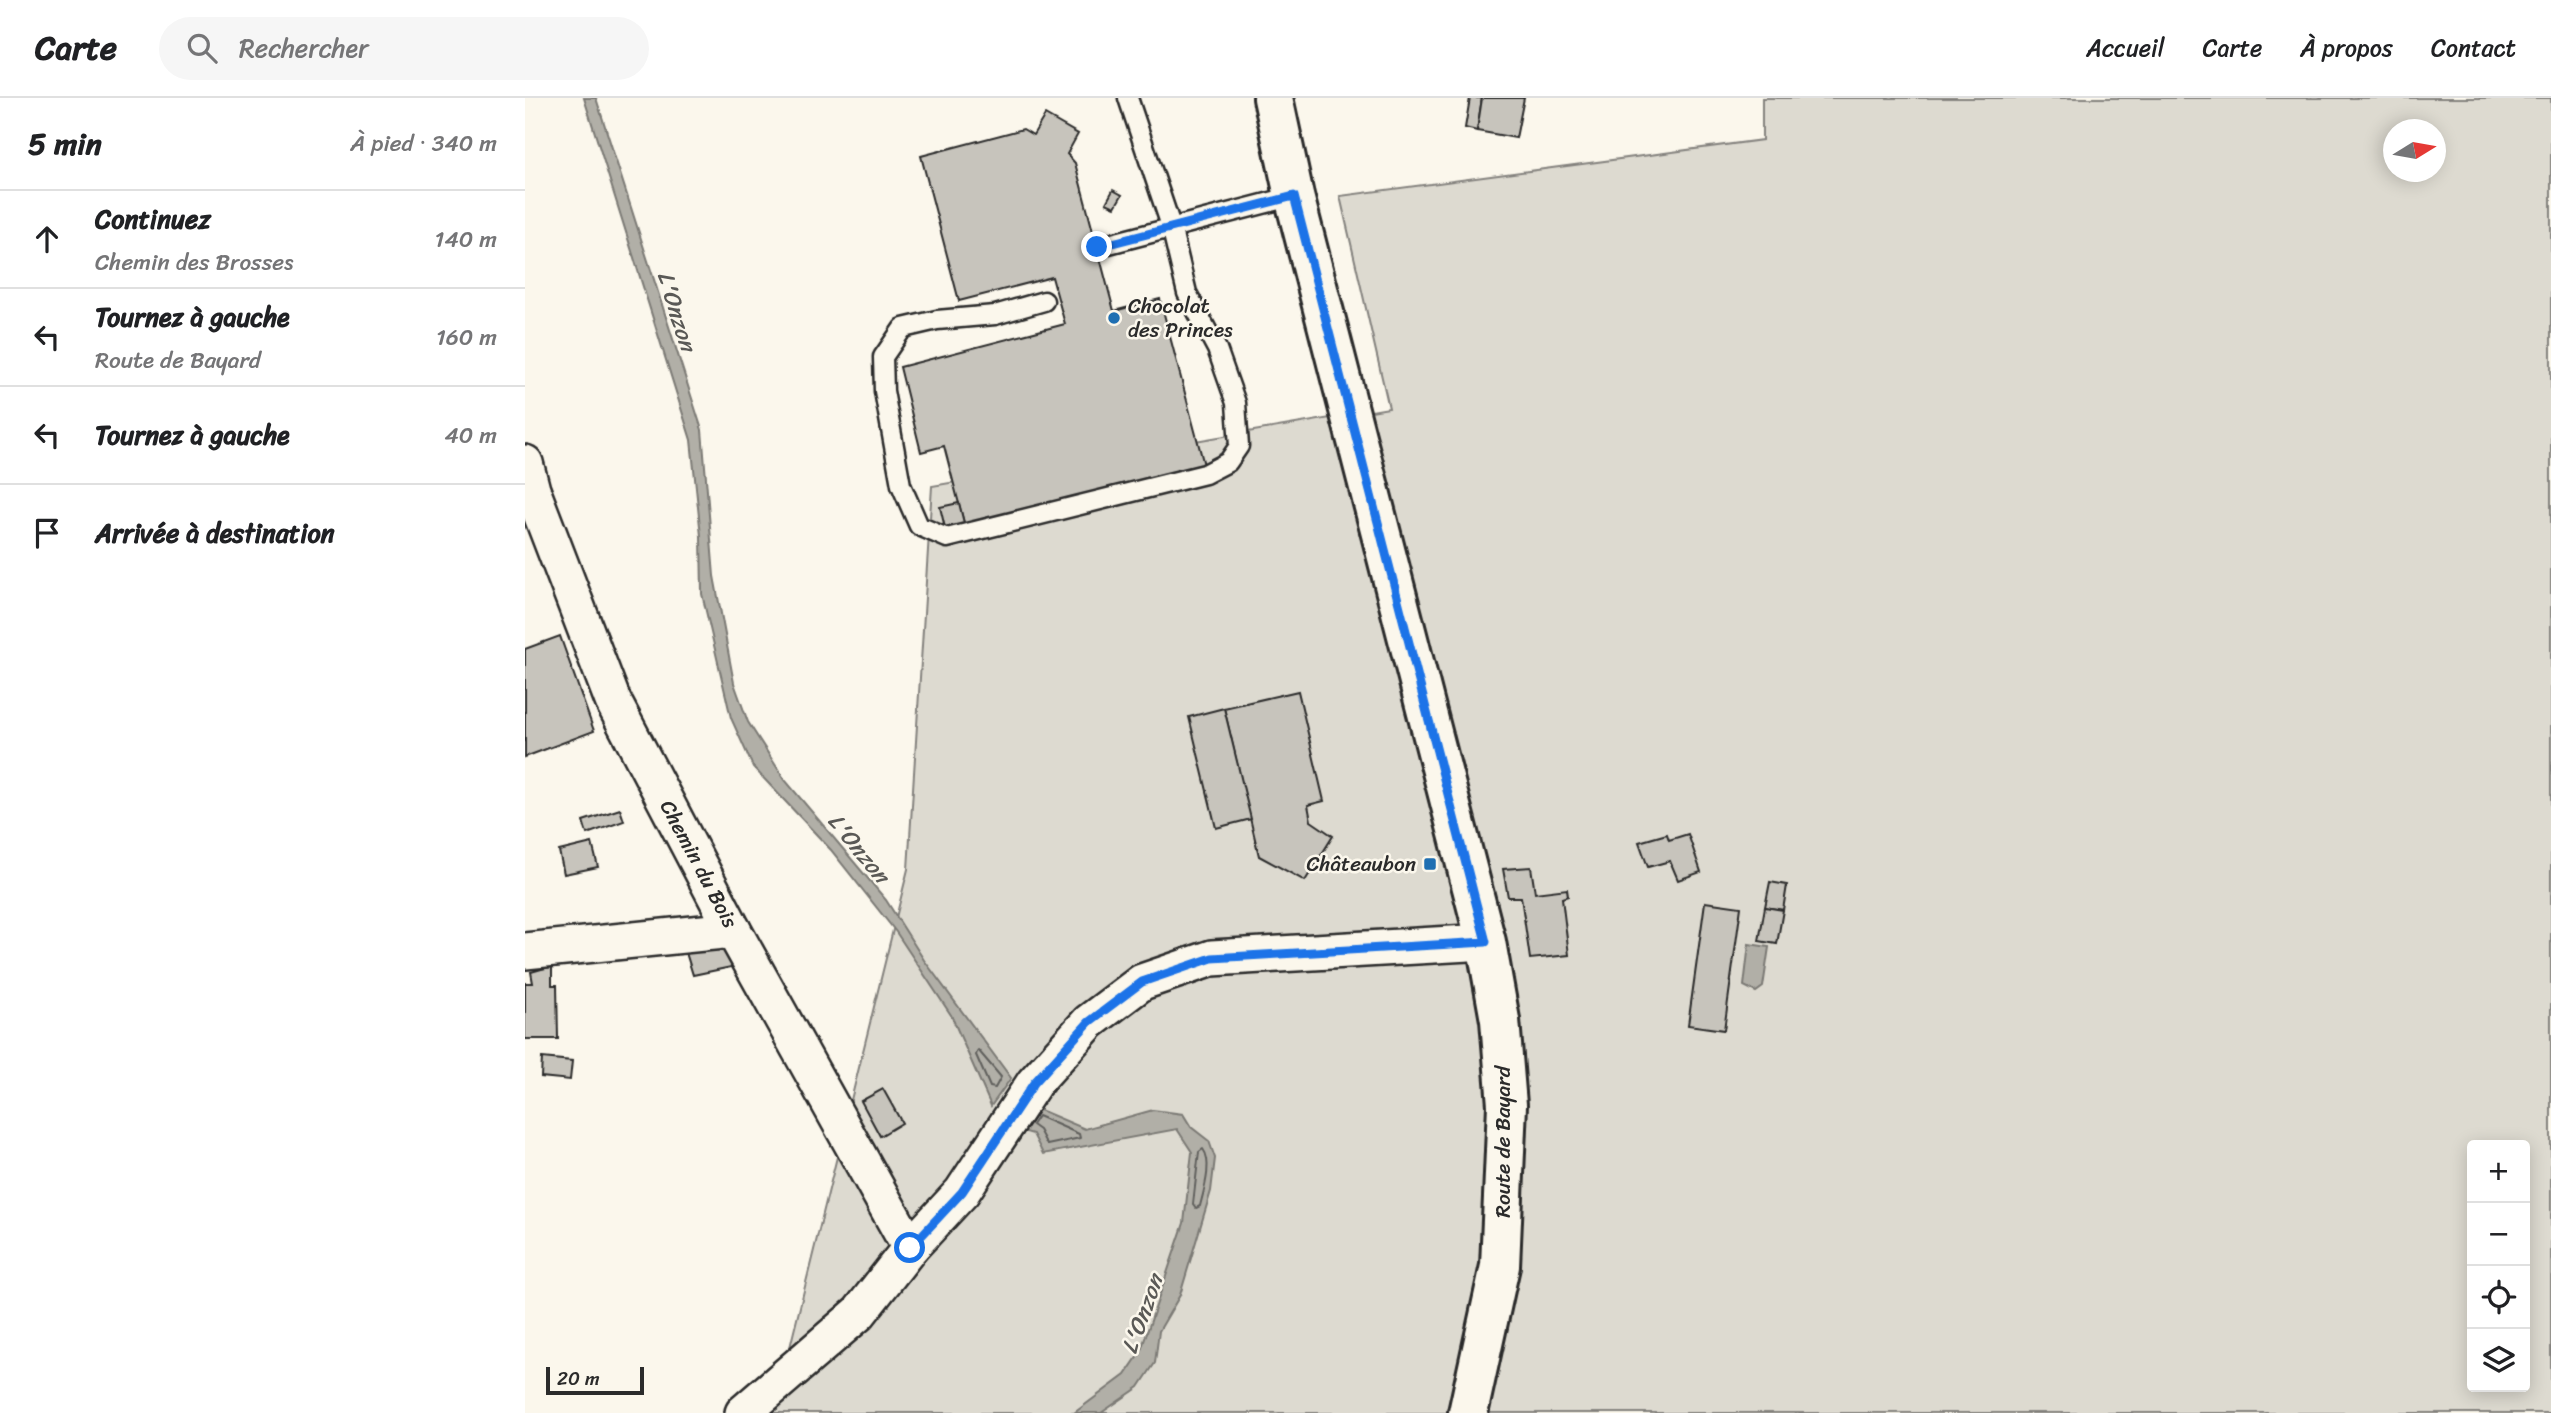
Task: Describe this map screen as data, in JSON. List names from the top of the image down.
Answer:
{
  "streets": {
    "main road": ["Route de Bayard"],
    "street": ["Chemin du Bois"]
  },
  "water": ["L'Onzon"],
  "places": {
    "other": ["Chocolat des Princes"],
    "transit": ["Châteaubon"]
  },
  "scale_bar": "20 m",
  "north": "right",
  "page": {
    "header": "Carte",
    "search": "Rechercher",
    "nav": [
      "Accueil",
      "Carte",
      "À propos",
      "Contact"
    ],
    "heading": ["5 min", "À pied · 340 m"],
    "list": [
      ["Continuez", "Chemin des Brosses", "140 m"],
      ["Tournez à gauche", "Route de Bayard", "160 m"],
      ["Tournez à gauche", "40 m"],
      "Arrivée à destination"
    ],
    "map_buttons": ["+", "−"],
    "scale": "20 m"
  }
}
